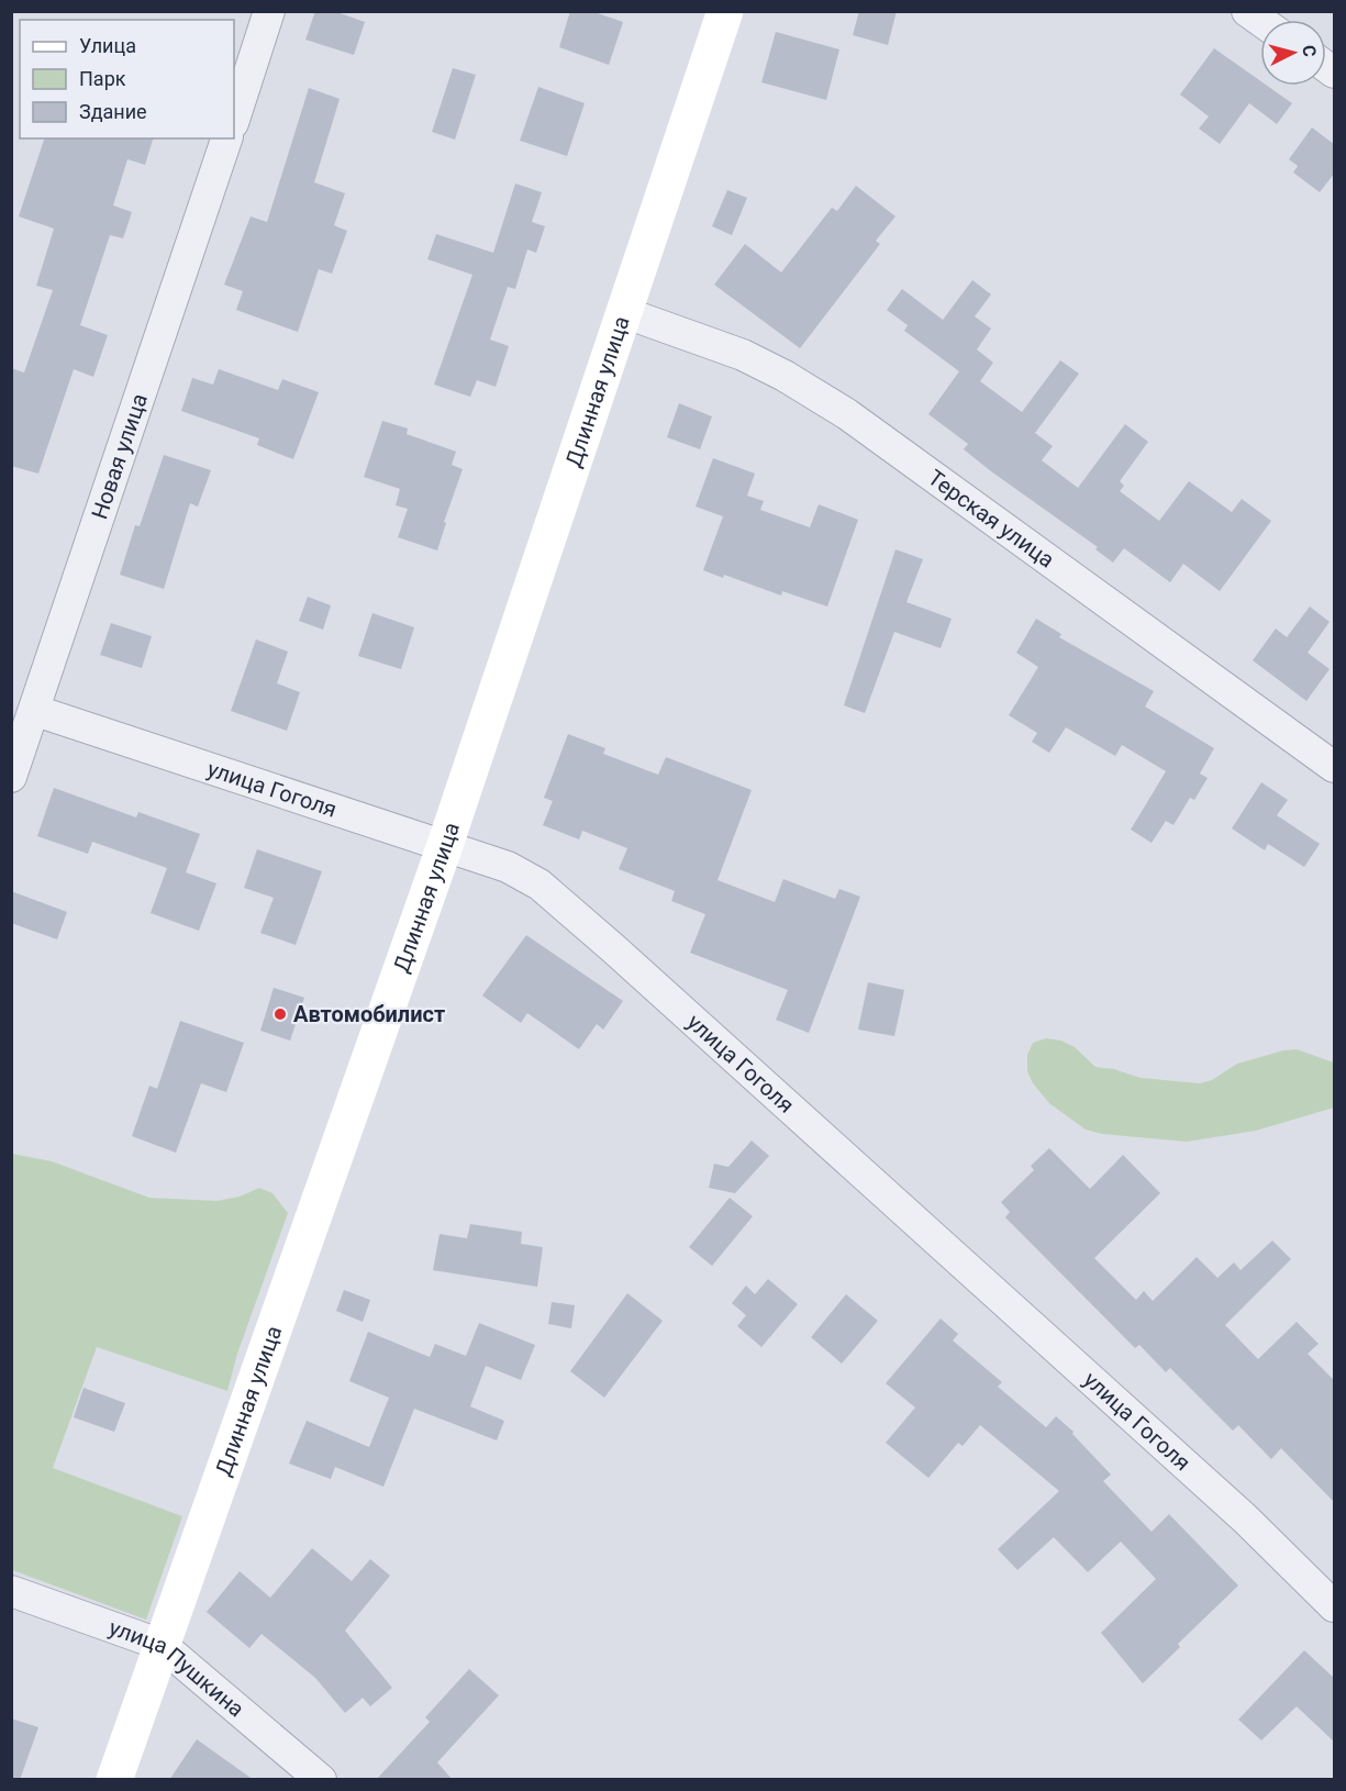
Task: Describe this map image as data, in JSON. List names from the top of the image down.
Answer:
{
  "streets": {
    "street": [
      "Длинная улица",
      "Новая улица",
      "Терская улица",
      "улица Гоголя",
      "улица Пушкина"
    ]
  },
  "crossings": [
    ["Длинная улица", "Терская улица"],
    ["Длинная улица", "улица Гоголя"],
    ["Длинная улица", "улица Пушкина"],
    ["Новая улица", "улица Гоголя"]
  ],
  "places": ["Автомобилист"],
  "legend": ["Улица", "Парк", "Здание"],
  "north": "right"
}
